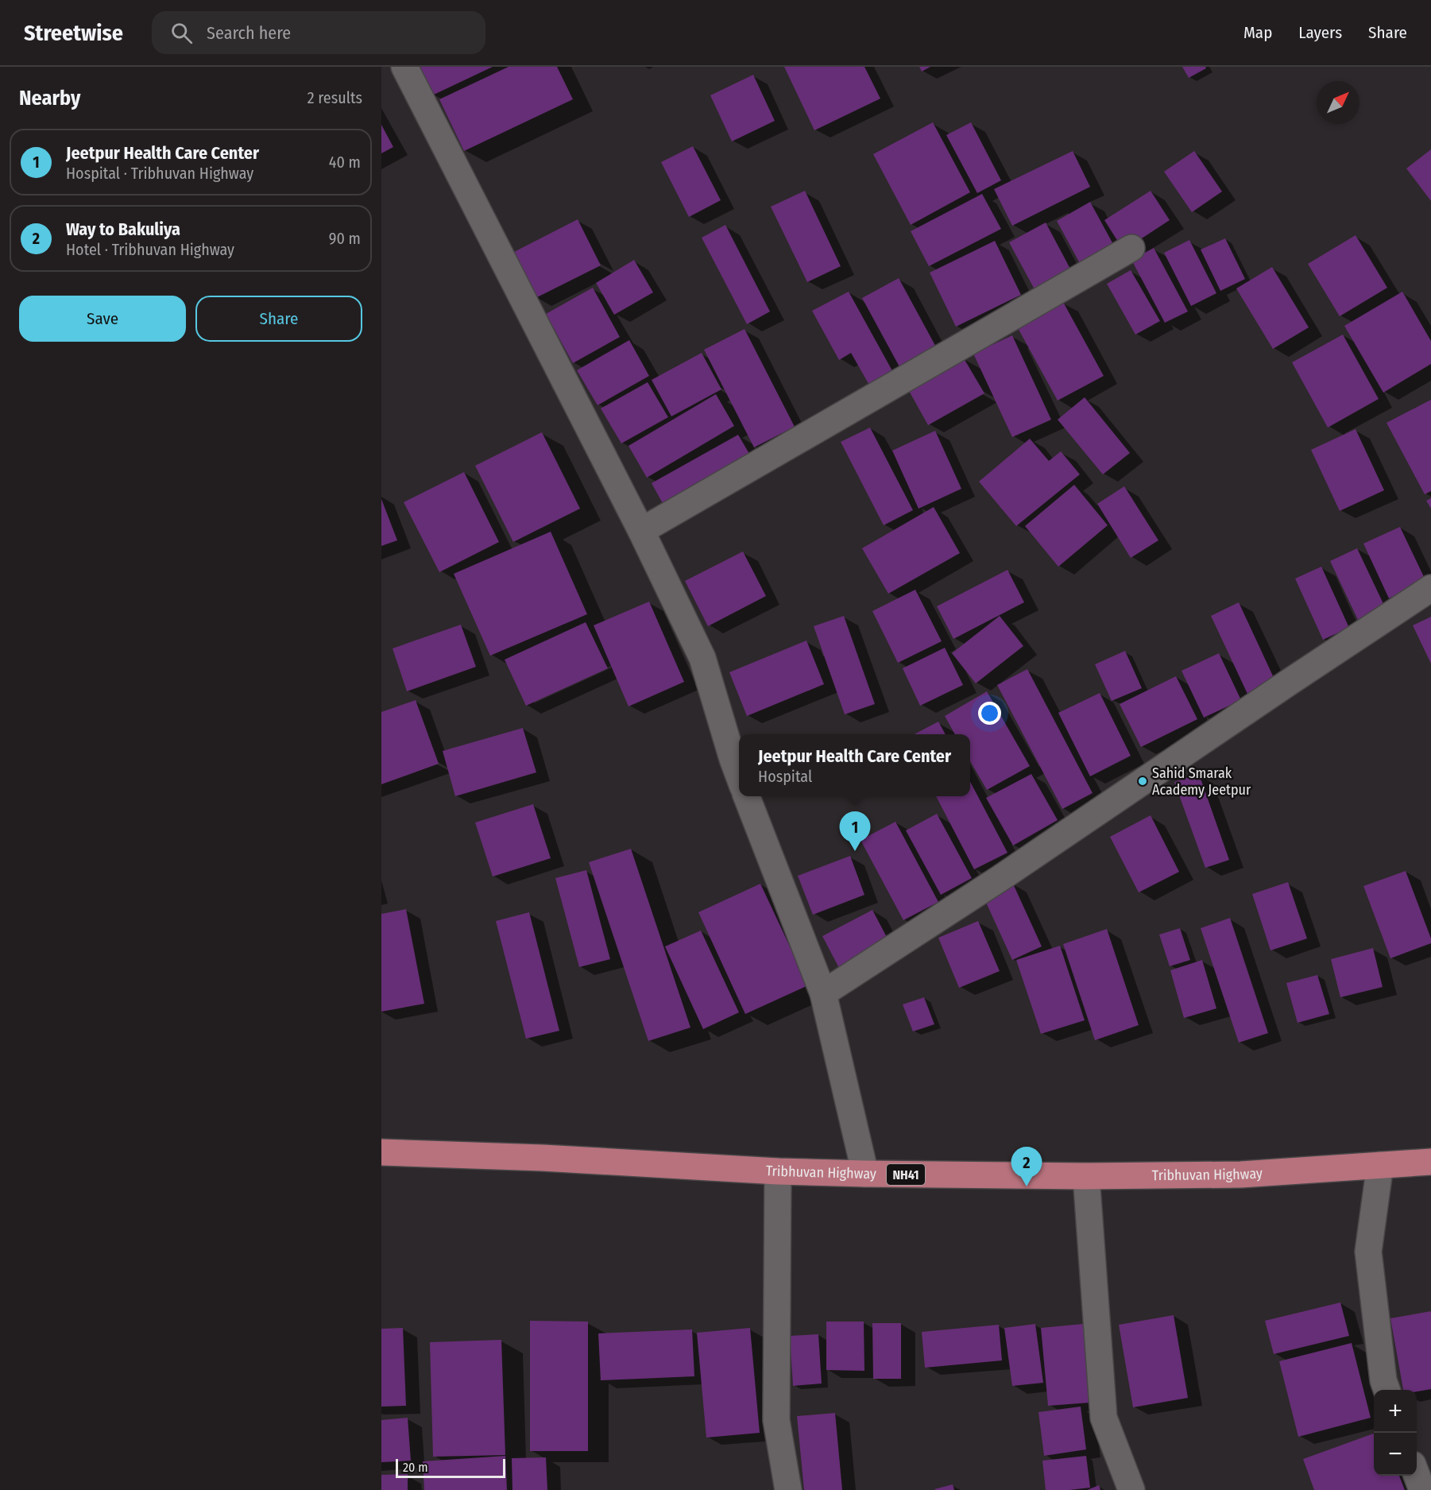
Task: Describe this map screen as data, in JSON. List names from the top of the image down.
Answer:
{
  "streets": {
    "highway": ["Tribhuvan Highway", "NH41"]
  },
  "places": ["Sahid Smarak Academy Jeetpur"],
  "scale_bar": "20 m",
  "north": "top right",
  "page": {
    "header": "Streetwise",
    "search": "Search here",
    "nav": ["Map", "Layers", "Share"],
    "heading": ["Nearby", "2 results"],
    "list": [
      {
        "mark": "1",
        "name": "Jeetpur Health Care Center",
        "note": "Hospital · Tribhuvan Highway",
        "value": "40 m"
      },
      {
        "mark": "2",
        "name": "Way to Bakuliya",
        "note": "Hotel · Tribhuvan Highway",
        "value": "90 m"
      }
    ],
    "buttons": ["Save", "Share"],
    "popup": ["Jeetpur Health Care Center", "Hospital"],
    "pins": ["1", "2"],
    "map_buttons": ["+", "−"],
    "scale": "20 m"
  }
}
